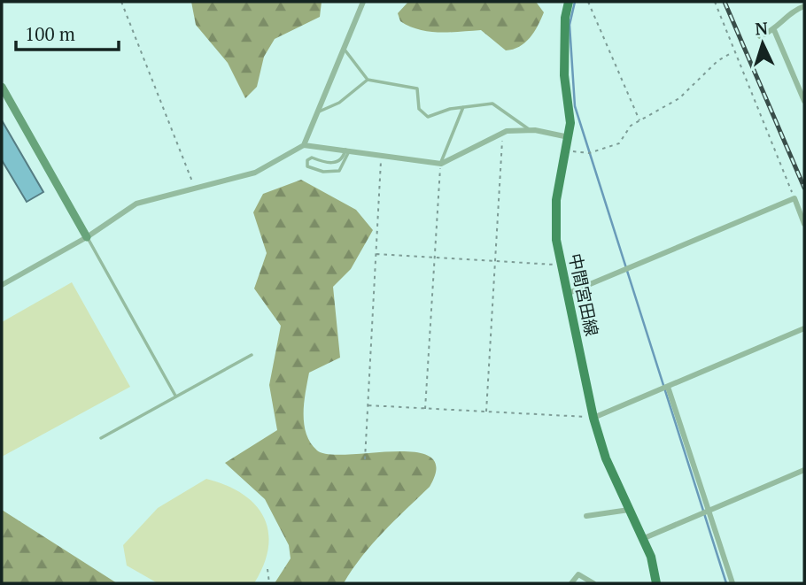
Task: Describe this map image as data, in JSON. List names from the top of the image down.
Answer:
{
  "streets": {
    "main road": ["中間宮田線"]
  },
  "scale_bar": "100 m",
  "north": "top"
}
